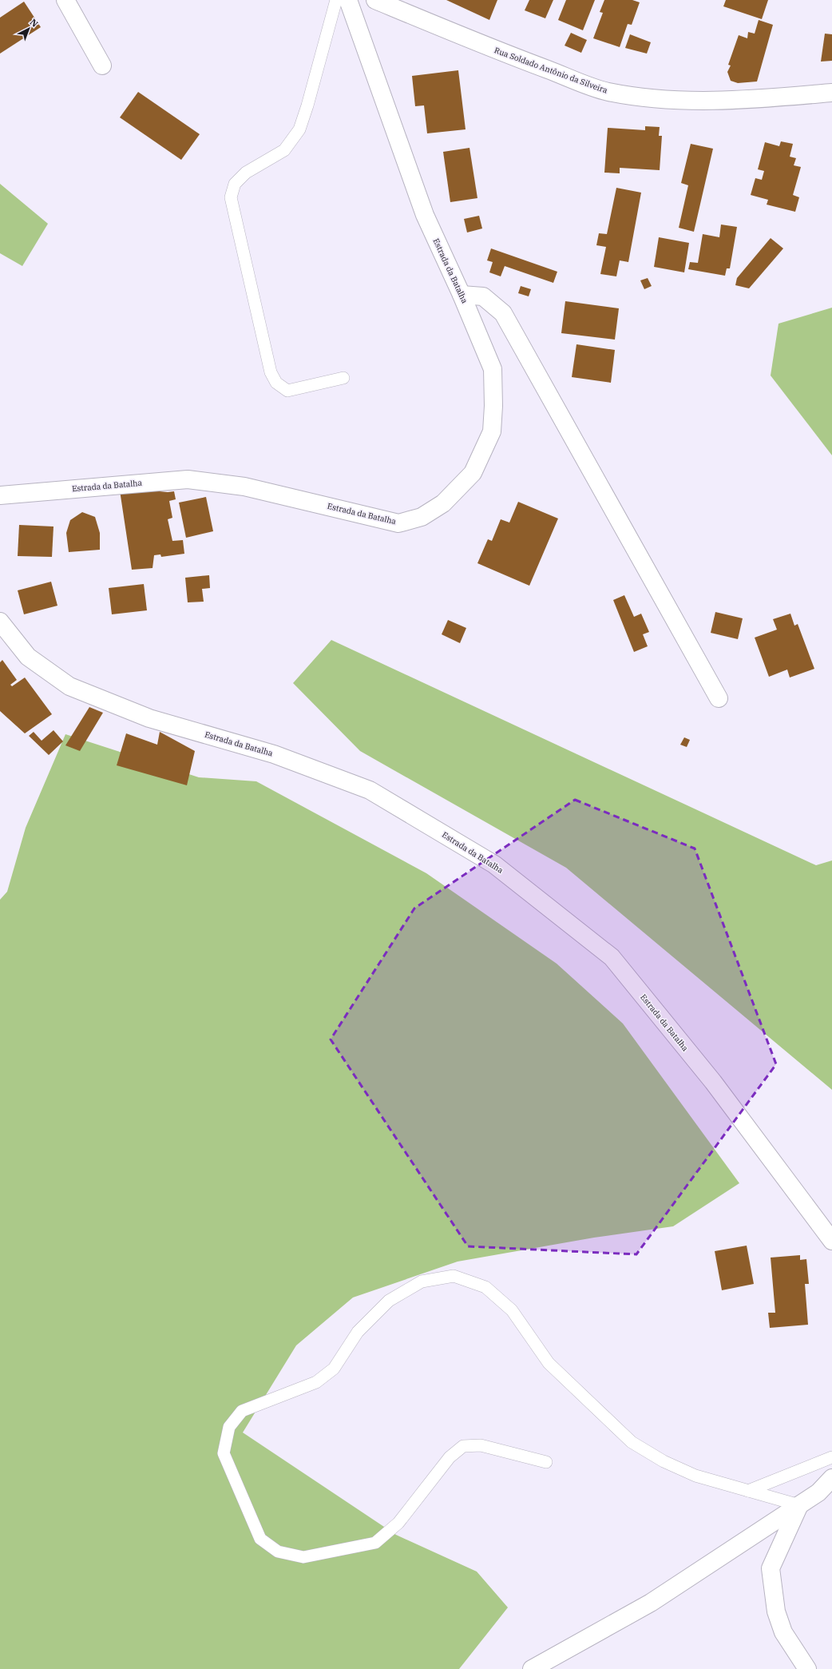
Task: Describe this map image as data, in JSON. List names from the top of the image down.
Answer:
{
  "streets": {
    "street": ["Rua Soldado Antônio da Silveira", "Estrada da Batalha"]
  },
  "north": "top right"
}
